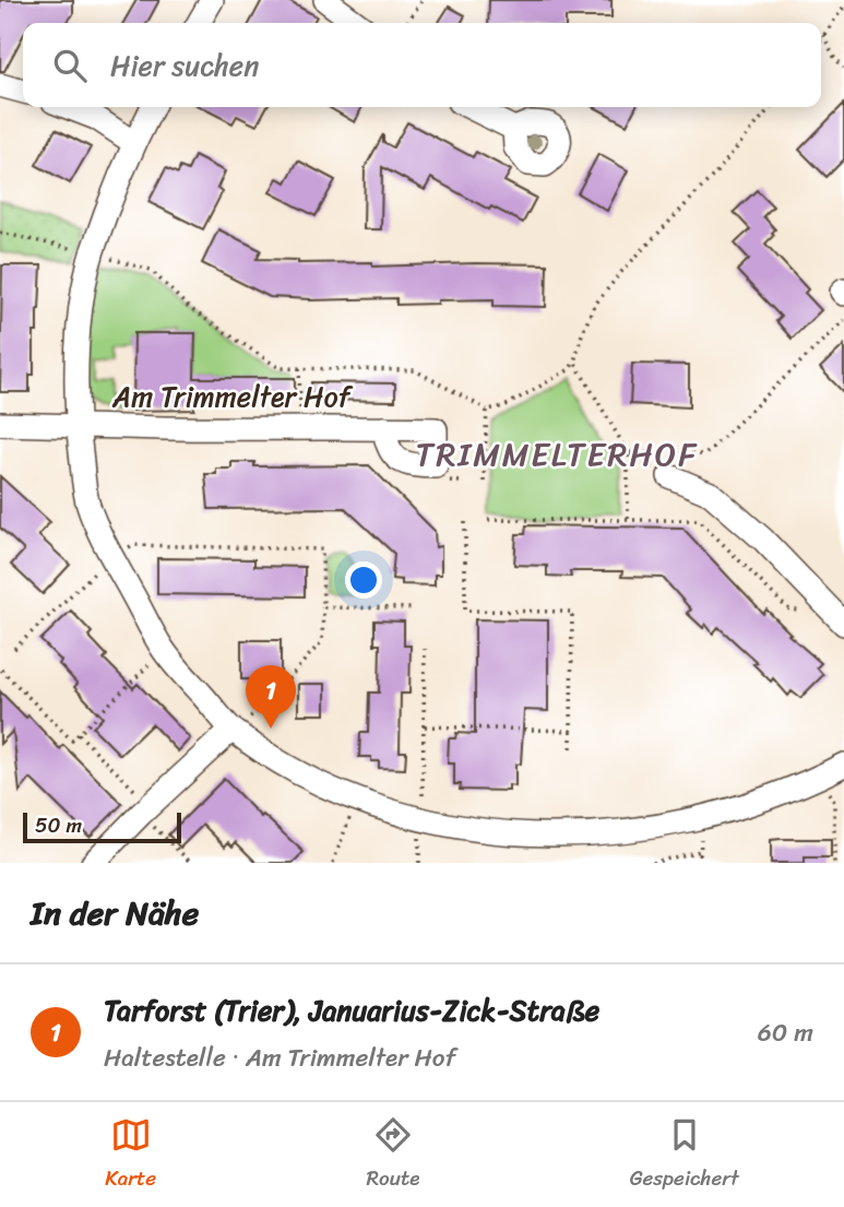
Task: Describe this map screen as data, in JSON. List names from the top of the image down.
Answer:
{
  "streets": {
    "street": ["Am Trimmelter Hof"]
  },
  "districts": ["TRIMMELTERHOF"],
  "scale_bar": "50 m",
  "page": {
    "search": "Hier suchen",
    "pins": "1",
    "scale": "50 m",
    "heading": "In der Nähe",
    "list": [
      {
        "mark": "1",
        "name": "Tarforst (Trier), Januarius-Zick-Straße",
        "note": "Haltestelle · Am Trimmelter Hof",
        "value": "60 m"
      }
    ],
    "nav": ["Karte", "Route", "Gespeichert"]
  }
}
